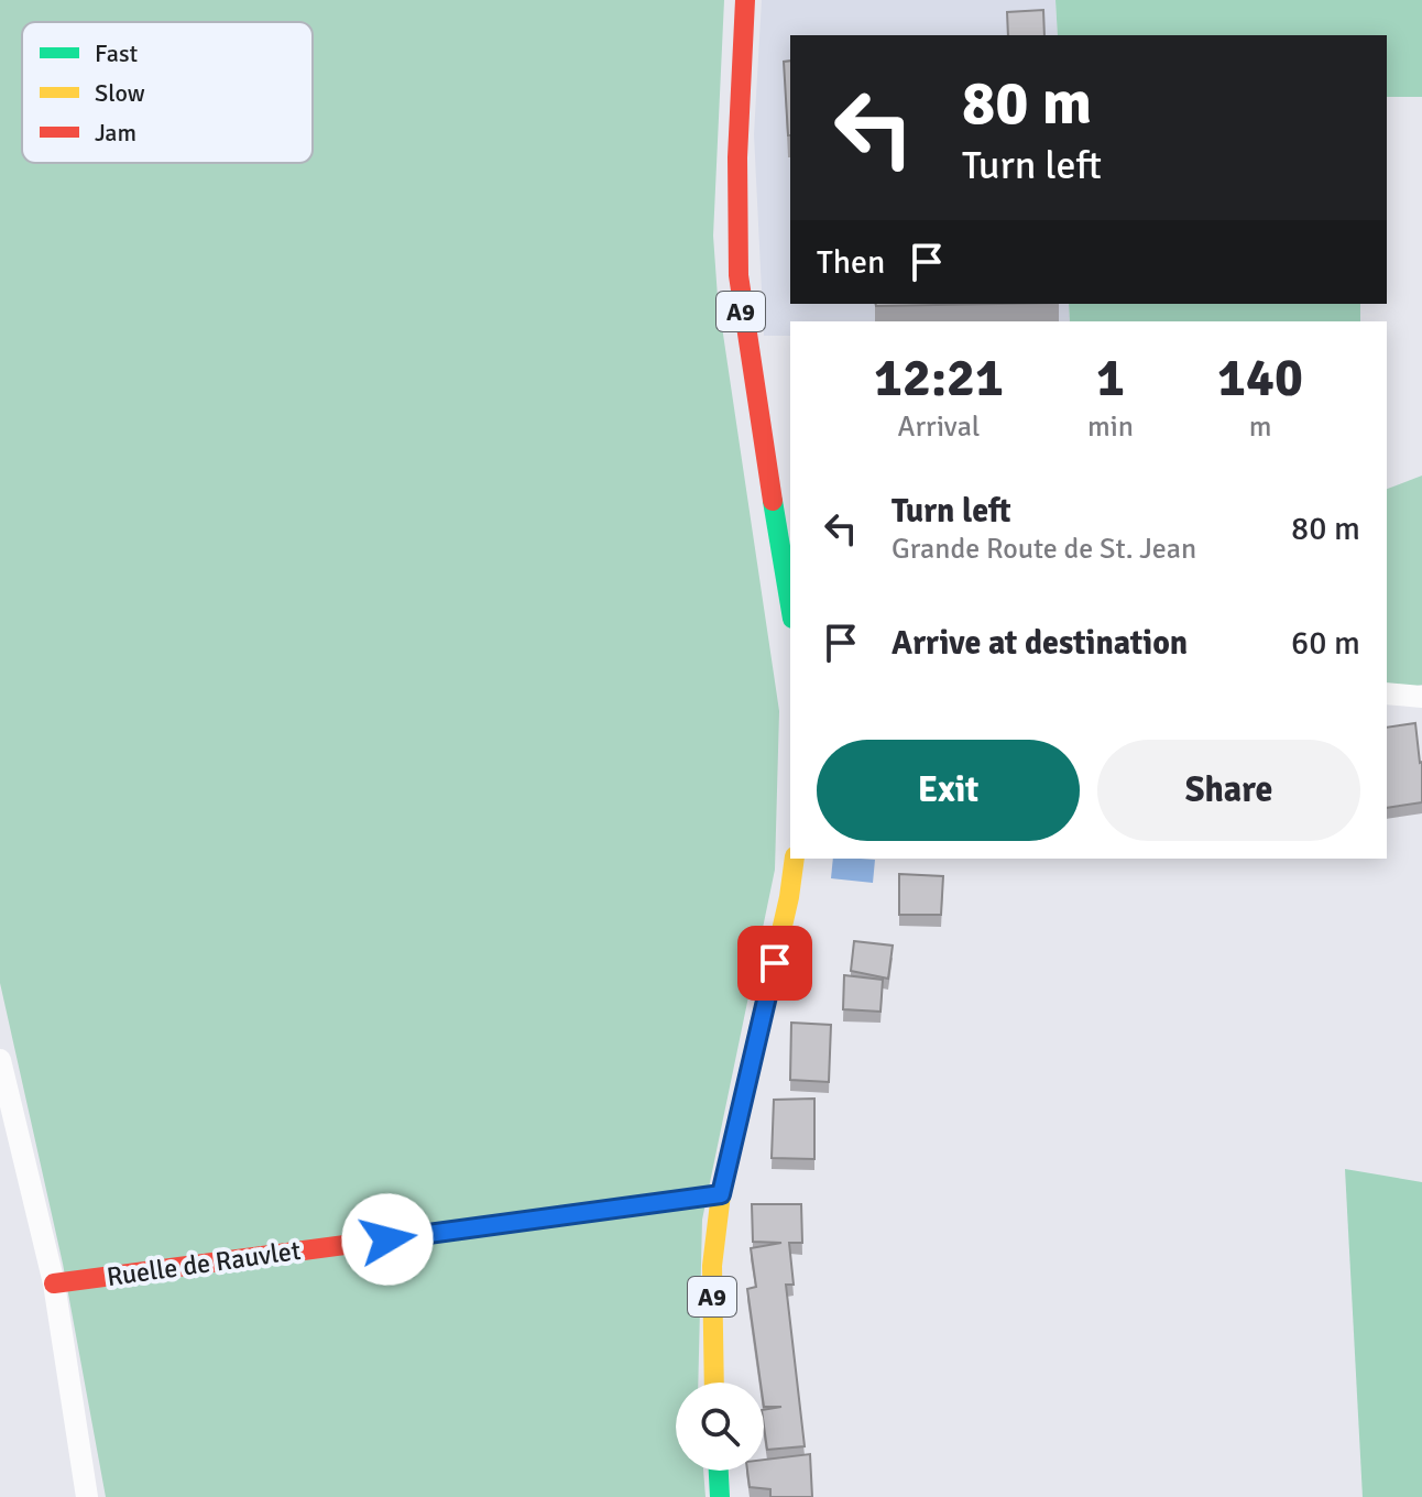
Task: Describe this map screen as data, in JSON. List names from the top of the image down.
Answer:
{
  "streets": {
    "main road": ["A9", "Ruelle de Rauvlet"]
  },
  "crossings": [
    ["A9", "Ruelle de Rauvlet"]
  ],
  "legend": ["Fast", "Slow", "Jam"],
  "page": {
    "turn": ["80 m", "Turn left"],
    "then": "Then",
    "eta": [
      "12:21",
      "Arrival",
      "1",
      "min",
      "140",
      "m"
    ],
    "list": [
      {
        "name": "Turn left",
        "note": "Grande Route de St. Jean",
        "value": "80 m"
      },
      {
        "name": "Arrive at destination",
        "value": "60 m"
      }
    ],
    "buttons": ["Exit", "Share"]
  }
}
